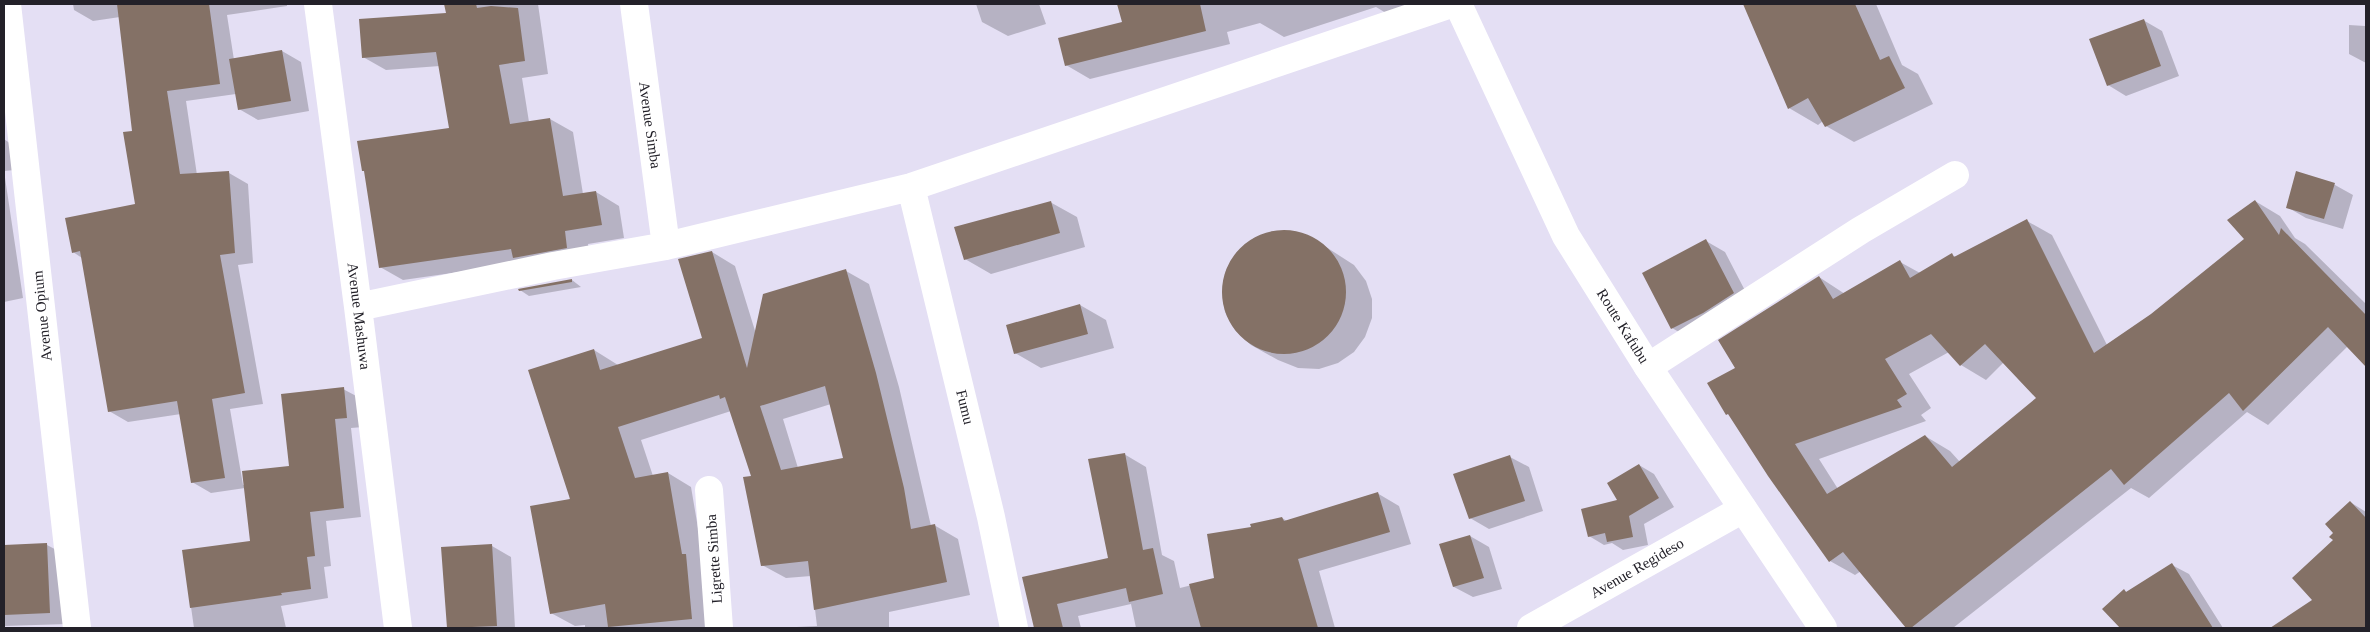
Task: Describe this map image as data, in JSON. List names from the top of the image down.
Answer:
{
  "streets": {
    "street": [
      "Avenue Simba",
      "Avenue Opium",
      "Avenue Mashuwa",
      "Route Kafubu",
      "Fumu",
      "Ligrette Simba",
      "Avenue Regideso"
    ]
  },
  "crossings": [
    ["Route Kafubu", "Avenue Regideso"]
  ]
}
